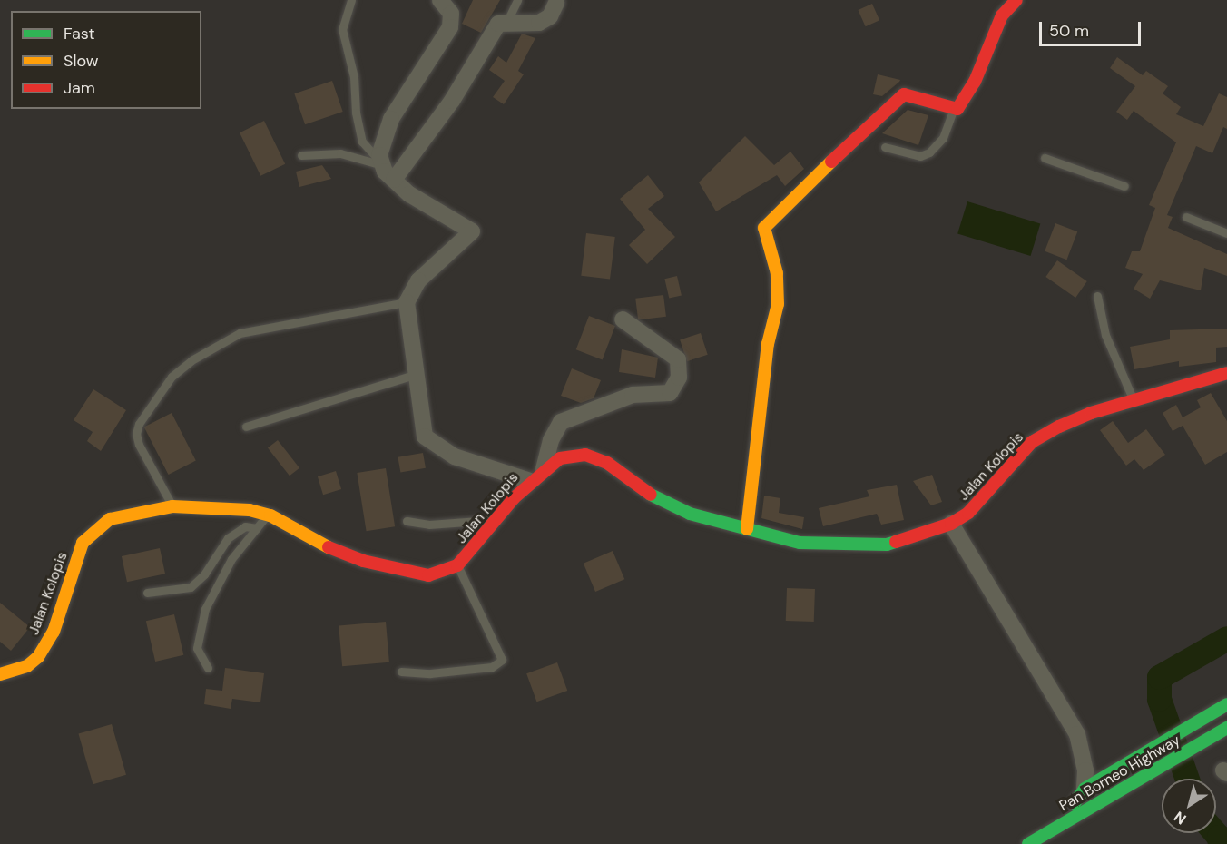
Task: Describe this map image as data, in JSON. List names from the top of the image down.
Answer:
{
  "streets": {
    "main road": ["Jalan Kolopis", "Pan Borneo Highway"]
  },
  "legend": ["Fast", "Slow", "Jam"],
  "scale_bar": "50 m",
  "north": "bottom left"
}
